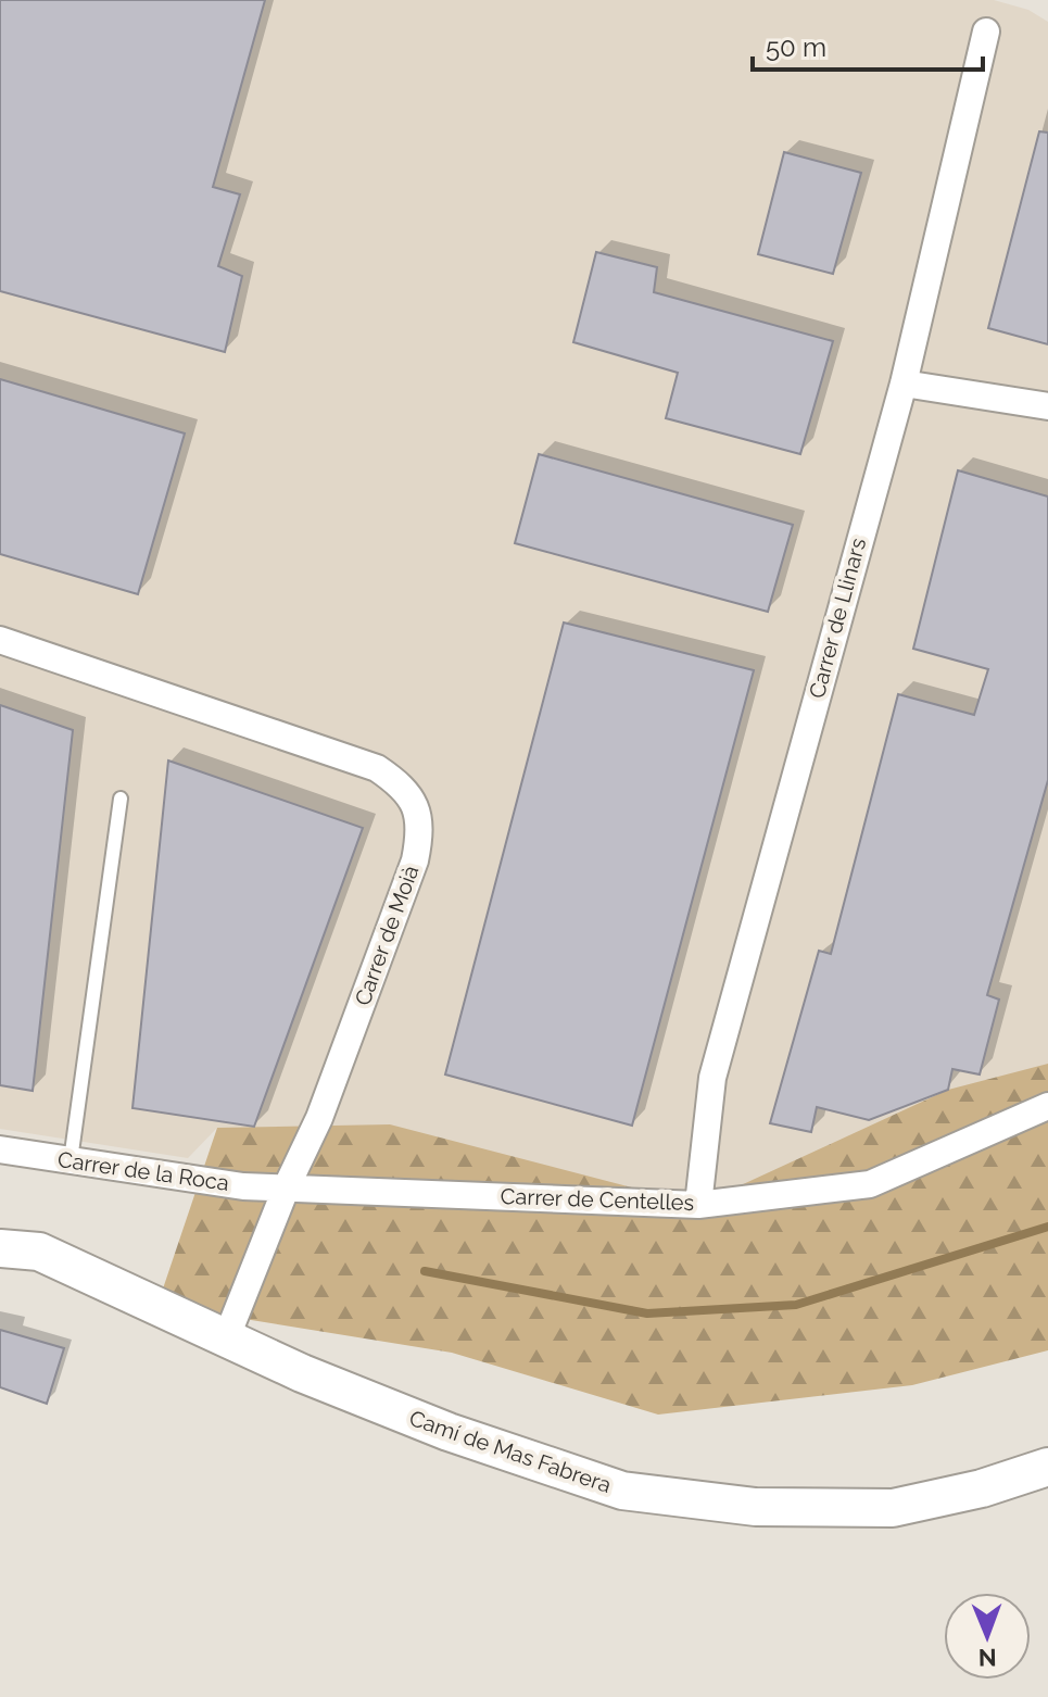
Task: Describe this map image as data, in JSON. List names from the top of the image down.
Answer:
{
  "streets": {
    "street": [
      "Carrer de Llinars",
      "Carrer de Moià",
      "Carrer de la Roca",
      "Carrer de Centelles",
      "Camí de Mas Fabrera"
    ]
  },
  "crossings": [
    ["Carrer de Llinars", "Carrer de Centelles"],
    ["Carrer de Moià", "Carrer de la Roca"],
    ["Carrer de Moià", "Carrer de Centelles"],
    ["Carrer de Moià", "Camí de Mas Fabrera"],
    ["Carrer de la Roca", "Carrer de Centelles"]
  ],
  "scale_bar": "50 m",
  "north": "bottom"
}
